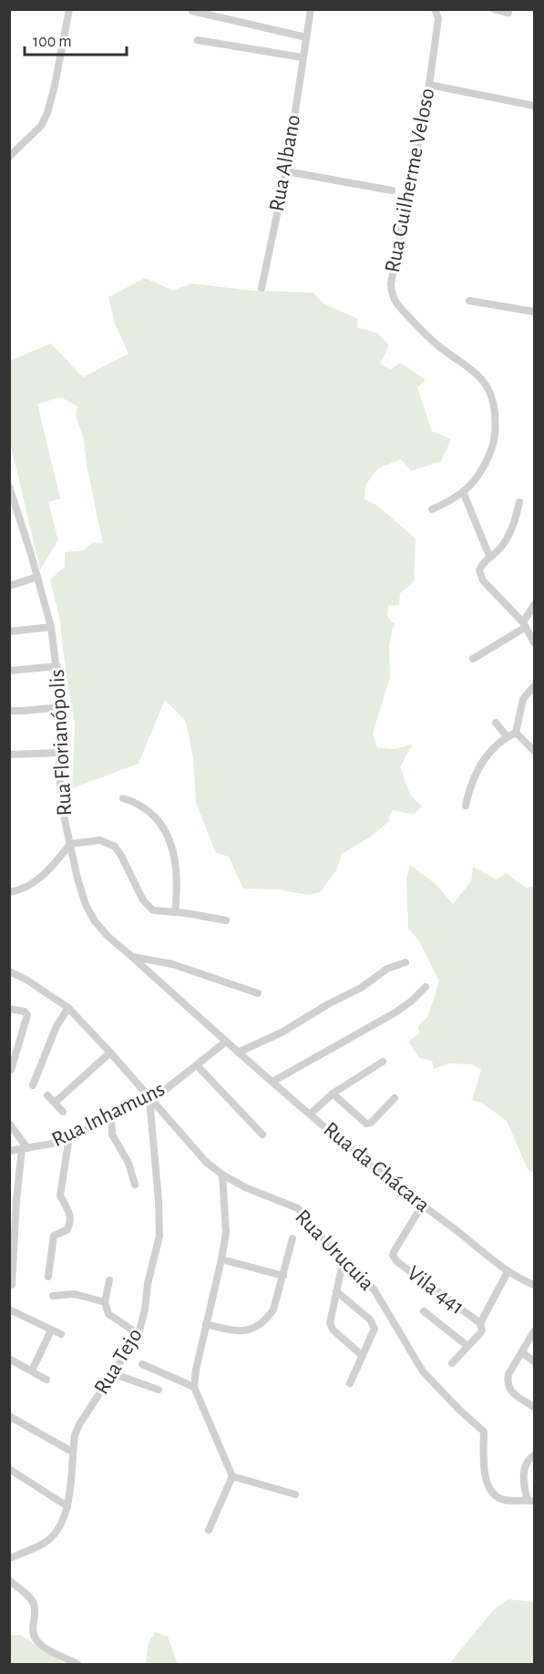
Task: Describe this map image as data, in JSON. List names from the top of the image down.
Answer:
{
  "streets": {
    "street": [
      "Rua Albano",
      "Rua Guilherme Veloso",
      "Rua Florianópolis",
      "Rua Inhamuns",
      "Rua da Chácara",
      "Rua Urucuia",
      "Vila 441",
      "Rua Tejo"
    ]
  },
  "crossings": [
    ["Rua Florianópolis", "Rua Inhamuns"],
    ["Rua Florianópolis", "Rua da Chácara"],
    ["Rua Inhamuns", "Rua da Chácara"],
    ["Rua Inhamuns", "Rua Urucuia"],
    ["Rua Inhamuns", "Rua Tejo"],
    ["Rua da Chácara", "Vila 441"],
    ["Rua Urucuia", "Rua Tejo"]
  ],
  "scale_bar": "100 m"
}
